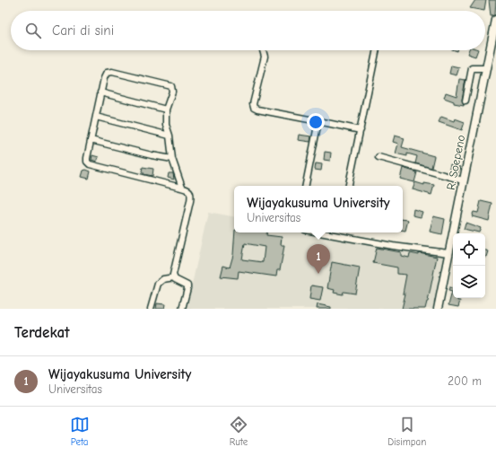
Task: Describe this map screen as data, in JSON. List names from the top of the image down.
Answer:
{
  "streets": {
    "street": ["R. Soepeno"]
  },
  "page": {
    "search": "Cari di sini",
    "popup": ["Wijayakusuma University", "Universitas"],
    "pins": "1",
    "heading": "Terdekat",
    "list": [
      {
        "mark": "1",
        "name": "Wijayakusuma University",
        "note": "Universitas",
        "value": "200 m"
      }
    ],
    "nav": ["Peta", "Rute", "Disimpan"]
  }
}
